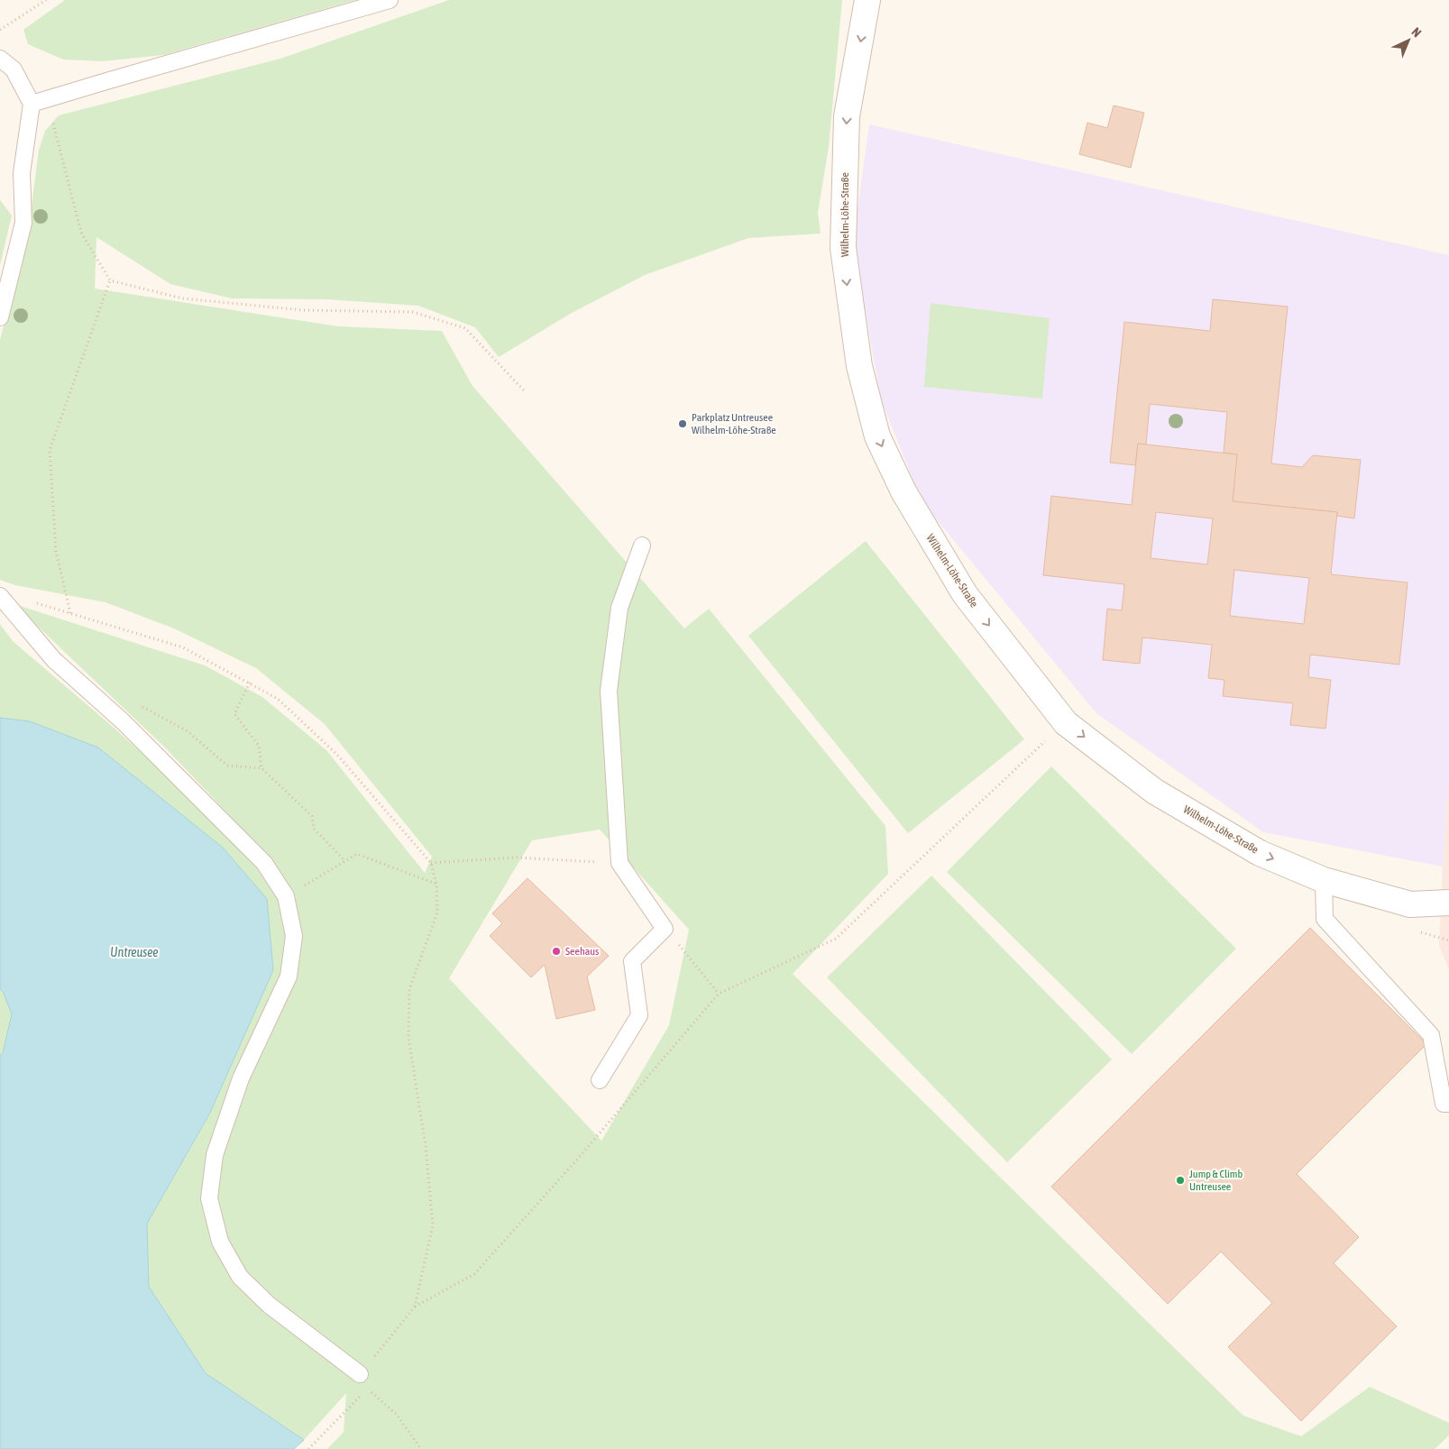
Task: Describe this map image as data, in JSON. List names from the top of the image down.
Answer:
{
  "streets": {
    "street": ["Wilhelm-Löhe-Straße"]
  },
  "one_way": ["Wilhelm-Löhe-Straße"],
  "water": ["Untreusee"],
  "places": ["Parkplatz Untreusee Wilhelm-Löhe-Straße", "Seehaus", "Jump & Climb Untreusee"],
  "north": "top right"
}
